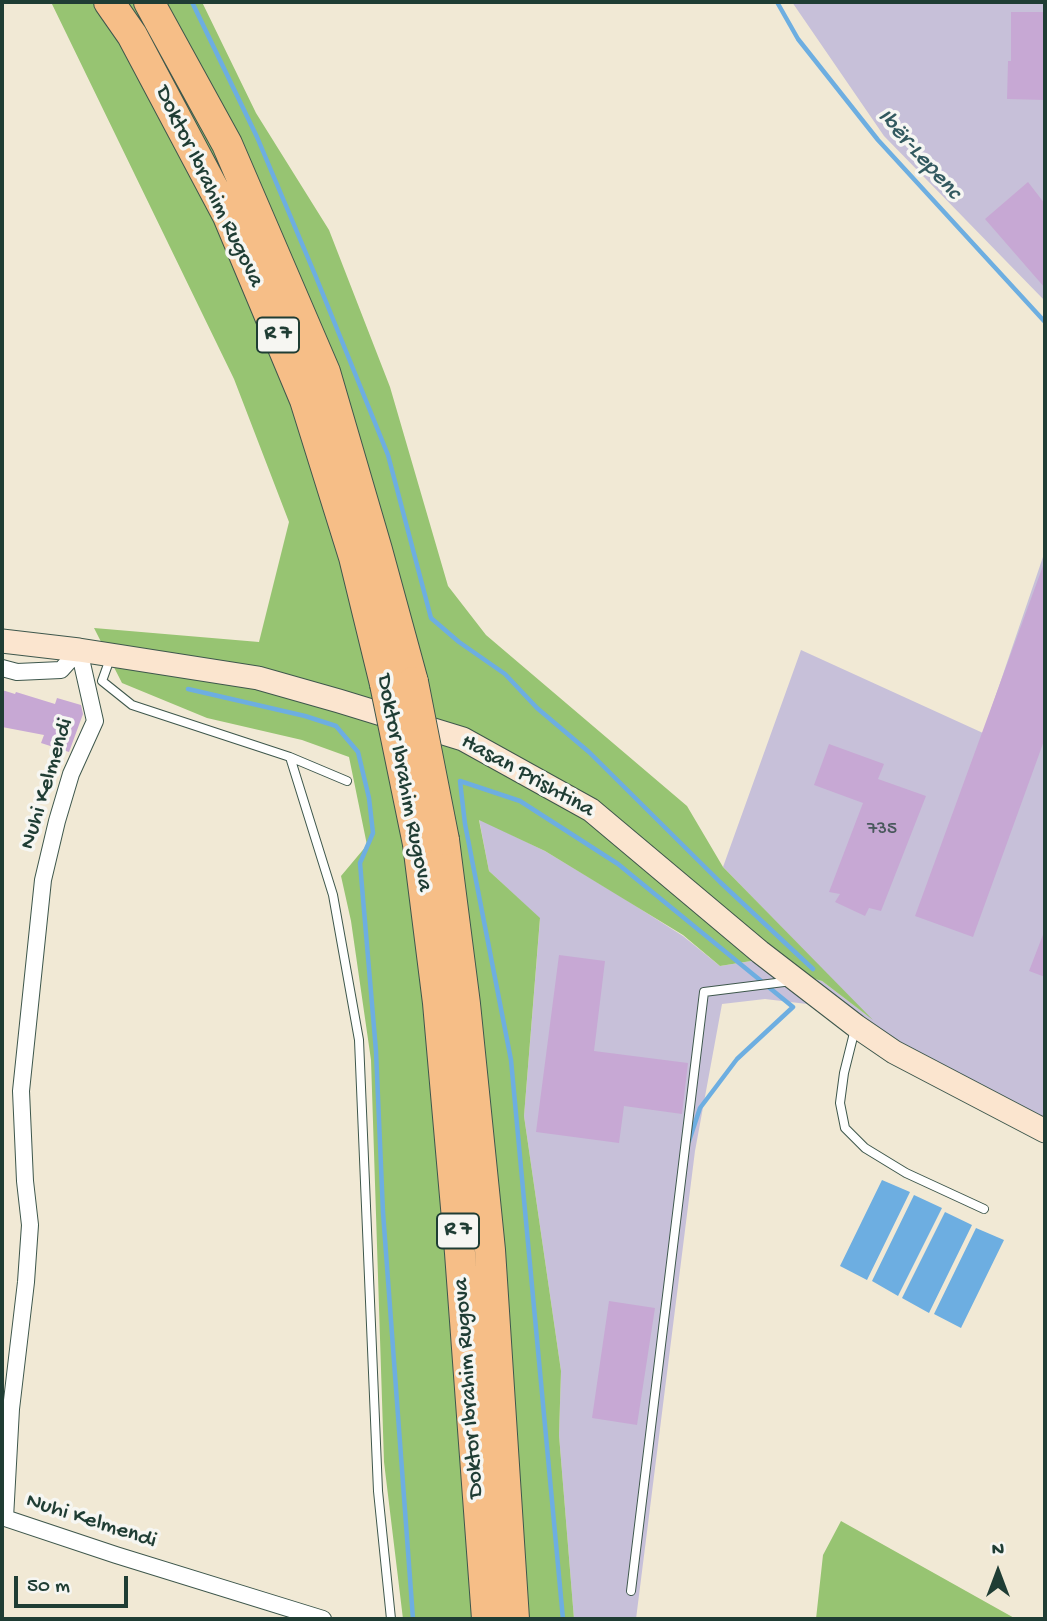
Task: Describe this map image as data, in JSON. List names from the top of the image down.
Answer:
{
  "streets": {
    "highway": ["Doktor Ibrahim Rugova", "R 7"],
    "main road": ["Hasan Prishtina"],
    "street": ["Nuhi Kelmendi"]
  },
  "crossings": [
    ["Hasan Prishtina", "Nuhi Kelmendi"]
  ],
  "water": ["Ibër-Lepenc"],
  "house_numbers": ["735"],
  "scale_bar": "50 m",
  "north": "top"
}
